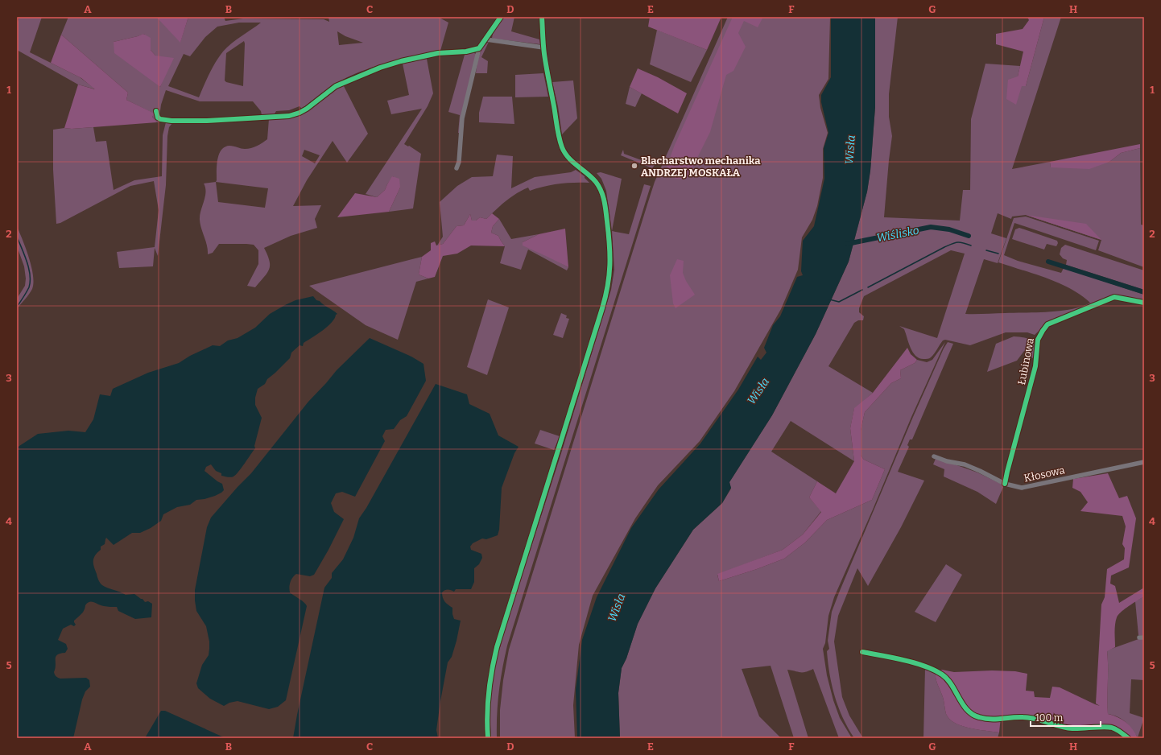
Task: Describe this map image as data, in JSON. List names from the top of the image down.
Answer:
{
  "streets": {
    "street": ["Łubinowa", "Kłosowa"]
  },
  "crossings": [
    ["Łubinowa", "Kłosowa"]
  ],
  "water": ["Wisła", "Wiślisko"],
  "places": ["Blacharstwo mechanika ANDRZEJ MOSKAŁA"],
  "scale_bar": "100 m",
  "grid": {
    "columns": [
      "A",
      "B",
      "C",
      "D",
      "E",
      "F",
      "G",
      "H"
    ],
    "rows": [
      "1",
      "2",
      "3",
      "4",
      "5"
    ]
  }
}
